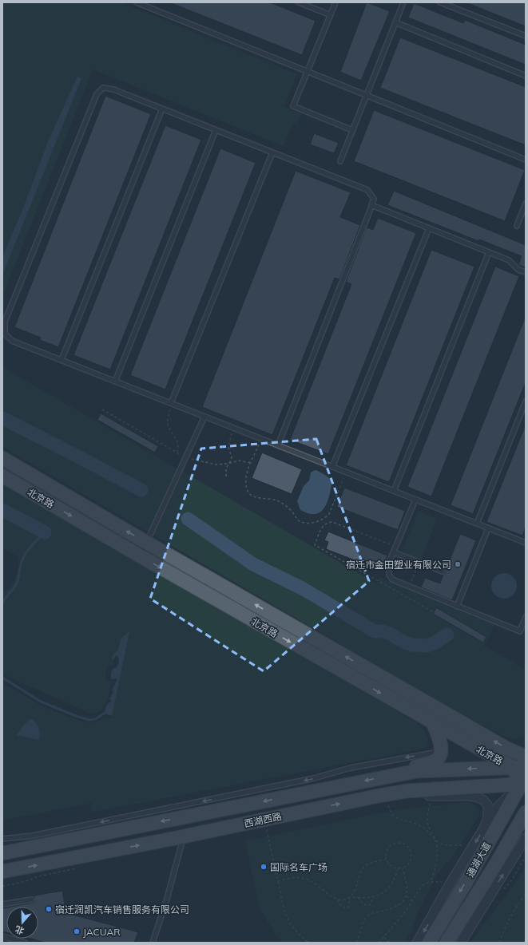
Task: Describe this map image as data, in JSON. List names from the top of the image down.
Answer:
{
  "streets": {
    "main road": ["北京路", "西湖西路", "通湖大道"]
  },
  "crossings": [
    ["北京路", "西湖西路"],
    ["北京路", "通湖大道"],
    ["西湖西路", "通湖大道"]
  ],
  "places": [
    "宿迁市金田塑业有限公司",
    "国际名车广场",
    "宿迁润凯汽车销售服务有限公司",
    "JACUAR"
  ],
  "north": "bottom"
}
